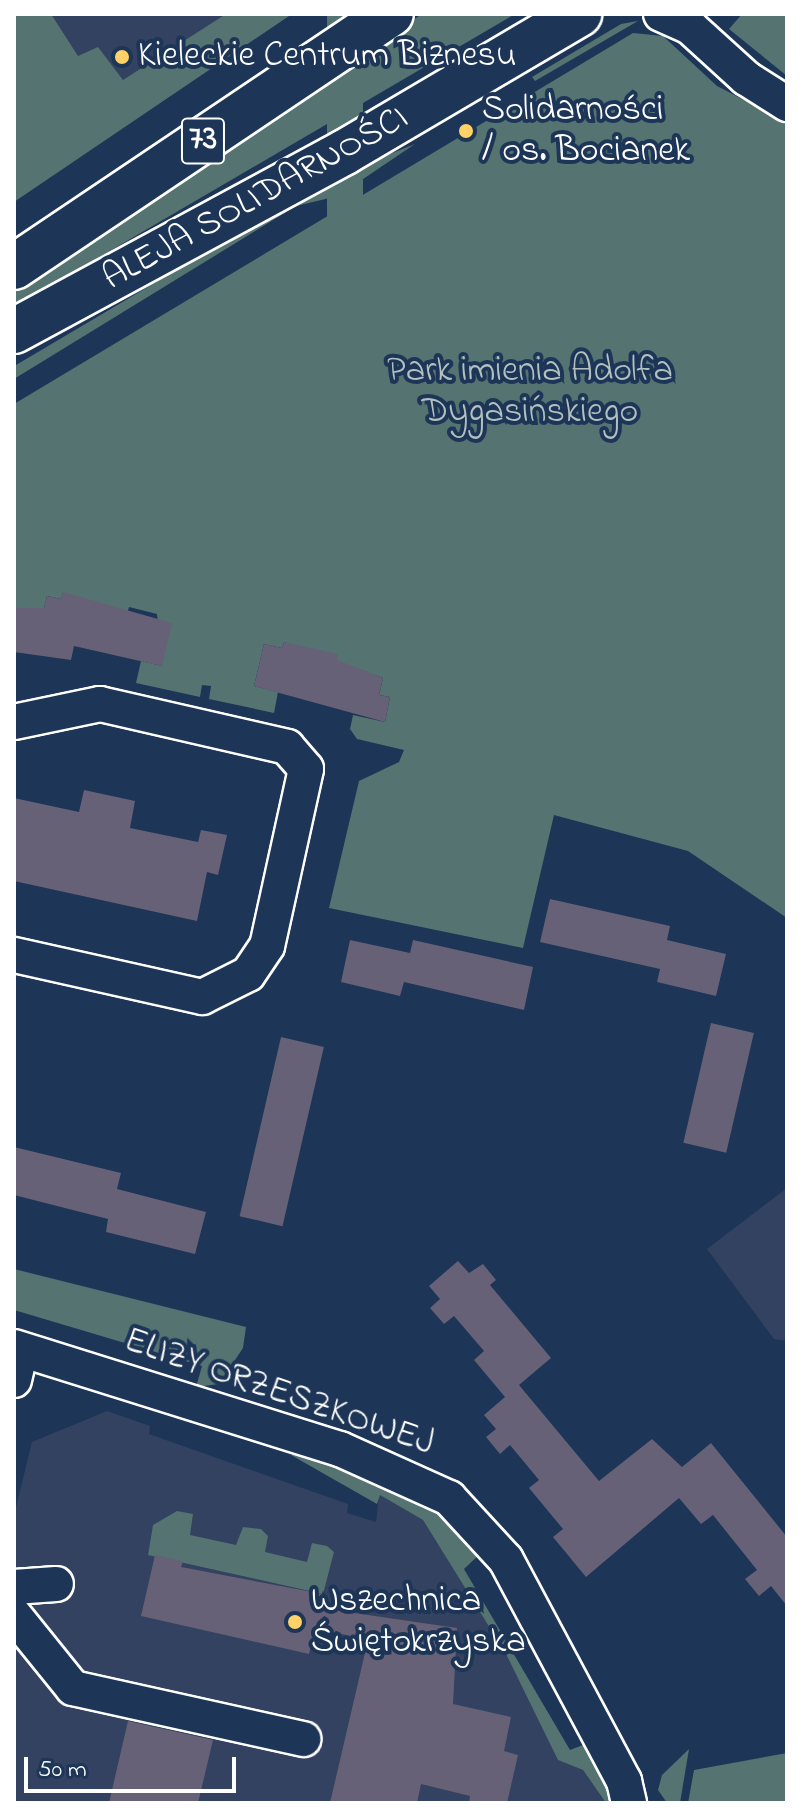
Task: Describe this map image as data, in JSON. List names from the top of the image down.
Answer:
{
  "streets": {
    "main road": ["73", "ALEJA SOLIDARNOŚCI"],
    "street": ["ELIZY ORZESZKOWEJ"]
  },
  "parks": ["Park imienia Adolfa Dygasińskiego"],
  "places": ["Kieleckie Centrum Biznesu", "Solidarności / os. Bocianek", "Wszechnica Świętokrzyska"],
  "scale_bar": "50 m"
}
